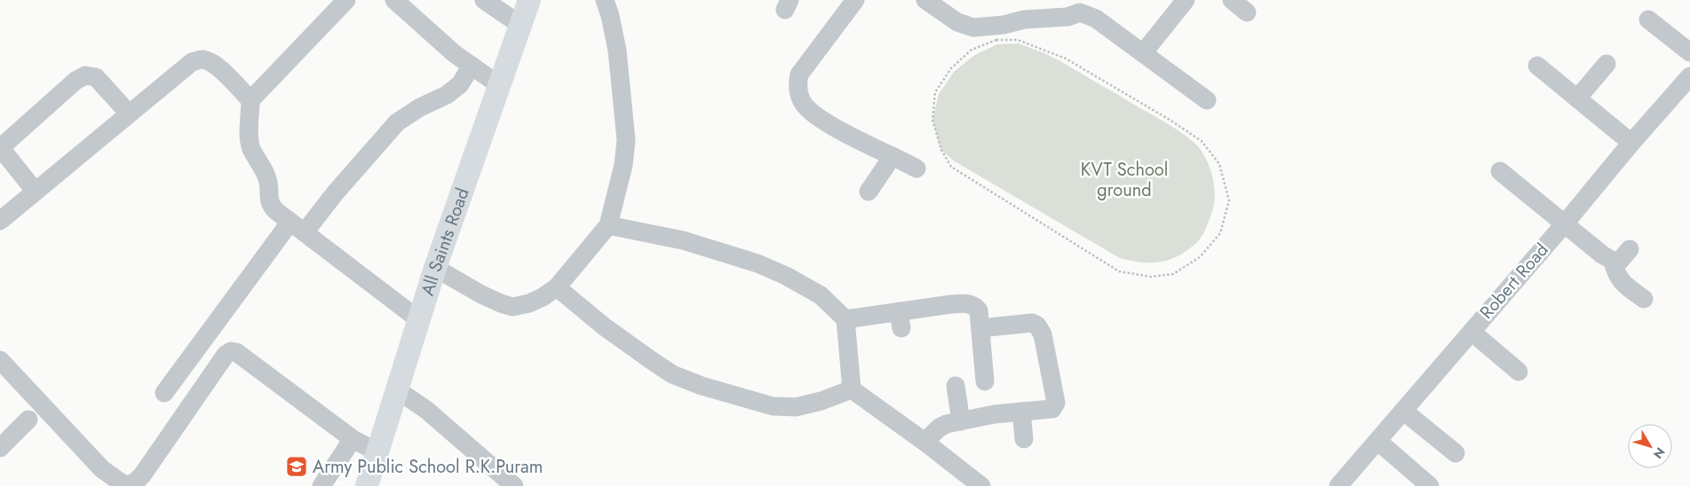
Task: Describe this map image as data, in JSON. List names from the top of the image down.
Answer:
{
  "streets": {
    "main road": ["All Saints Road"],
    "street": ["Robert Road"]
  },
  "parks": ["KVT School ground"],
  "places": {
    "school or university": ["Army Public School R.K.Puram"]
  },
  "north": "bottom right"
}
